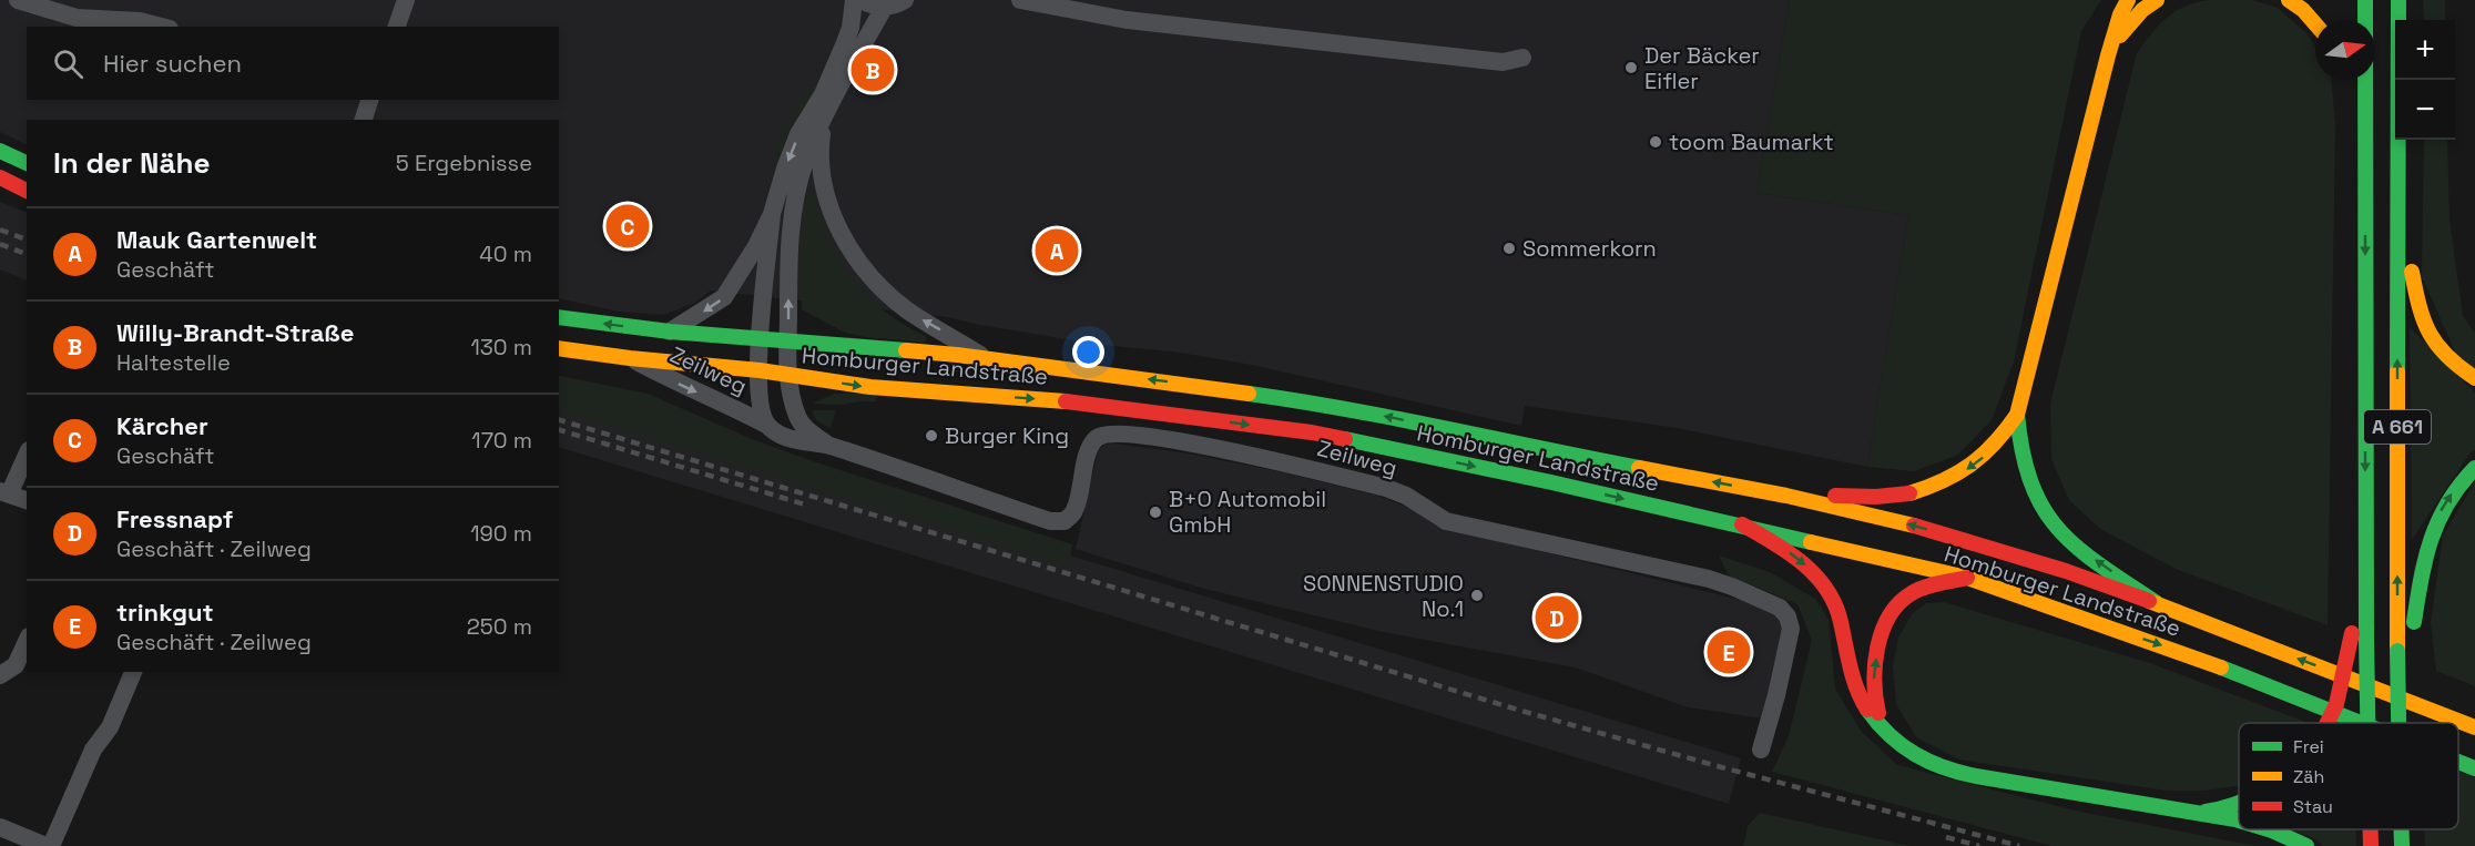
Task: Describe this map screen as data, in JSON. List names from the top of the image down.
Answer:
{
  "streets": {
    "main road": ["Homburger Landstraße", "A 661"],
    "street": ["Zeilweg"]
  },
  "crossings": [
    ["Homburger Landstraße", "Zeilweg"]
  ],
  "places": [
    "Der Bäcker Eifler",
    "toom Baumarkt",
    "Sommerkorn",
    "Burger King",
    "B+O Automobil GmbH",
    "SONNENSTUDIO No.1"
  ],
  "legend": ["Frei", "Zäh", "Stau"],
  "north": "right",
  "page": {
    "map_buttons": ["+", "−"],
    "search": "Hier suchen",
    "pins": [
      "B",
      "C",
      "A",
      "D",
      "E"
    ],
    "heading": ["In der Nähe", "5 Ergebnisse"],
    "list": [
      {
        "mark": "A",
        "name": "Mauk Gartenwelt",
        "note": "Geschäft",
        "value": "40 m"
      },
      {
        "mark": "B",
        "name": "Willy-Brandt-Straße",
        "note": "Haltestelle",
        "value": "130 m"
      },
      {
        "mark": "C",
        "name": "Kärcher",
        "note": "Geschäft",
        "value": "170 m"
      },
      {
        "mark": "D",
        "name": "Fressnapf",
        "note": "Geschäft · Zeilweg",
        "value": "190 m"
      },
      {
        "mark": "E",
        "name": "trinkgut",
        "note": "Geschäft · Zeilweg",
        "value": "250 m"
      }
    ]
  }
}
